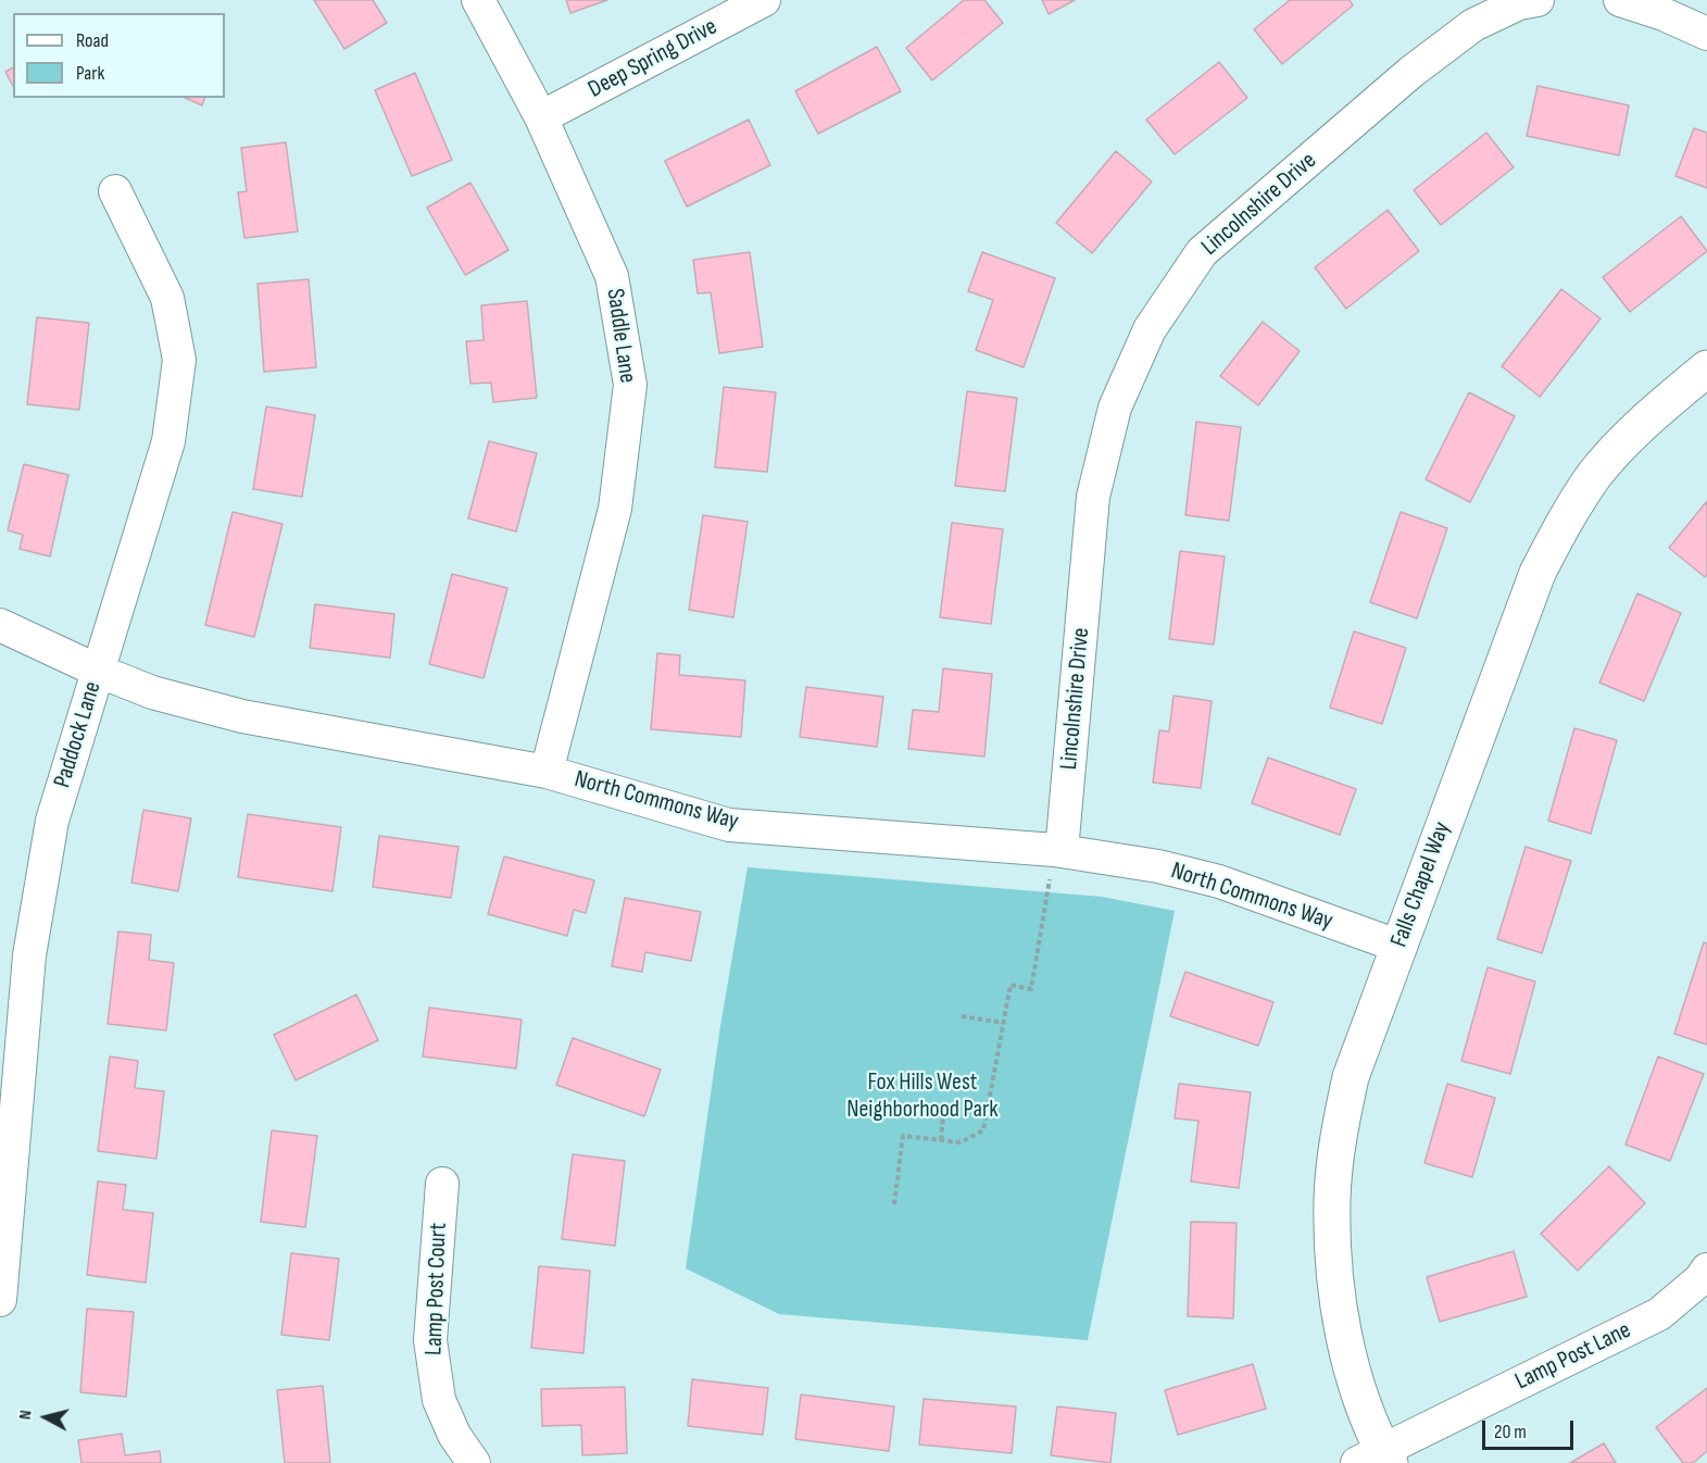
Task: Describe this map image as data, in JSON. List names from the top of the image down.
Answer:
{
  "streets": {
    "street": [
      "Deep Spring Drive",
      "Lincolnshire Drive",
      "Saddle Lane",
      "Paddock Lane",
      "North Commons Way",
      "Falls Chapel Way",
      "Lamp Post Court",
      "Lamp Post Lane"
    ]
  },
  "crossings": [
    ["Deep Spring Drive", "Saddle Lane"],
    ["Lincolnshire Drive", "North Commons Way"],
    ["Saddle Lane", "North Commons Way"],
    ["Paddock Lane", "North Commons Way"],
    ["North Commons Way", "Falls Chapel Way"],
    ["Falls Chapel Way", "Lamp Post Lane"]
  ],
  "parks": ["Fox Hills West Neighborhood Park"],
  "legend": ["Road", "Park"],
  "scale_bar": "20 m",
  "north": "left"
}
